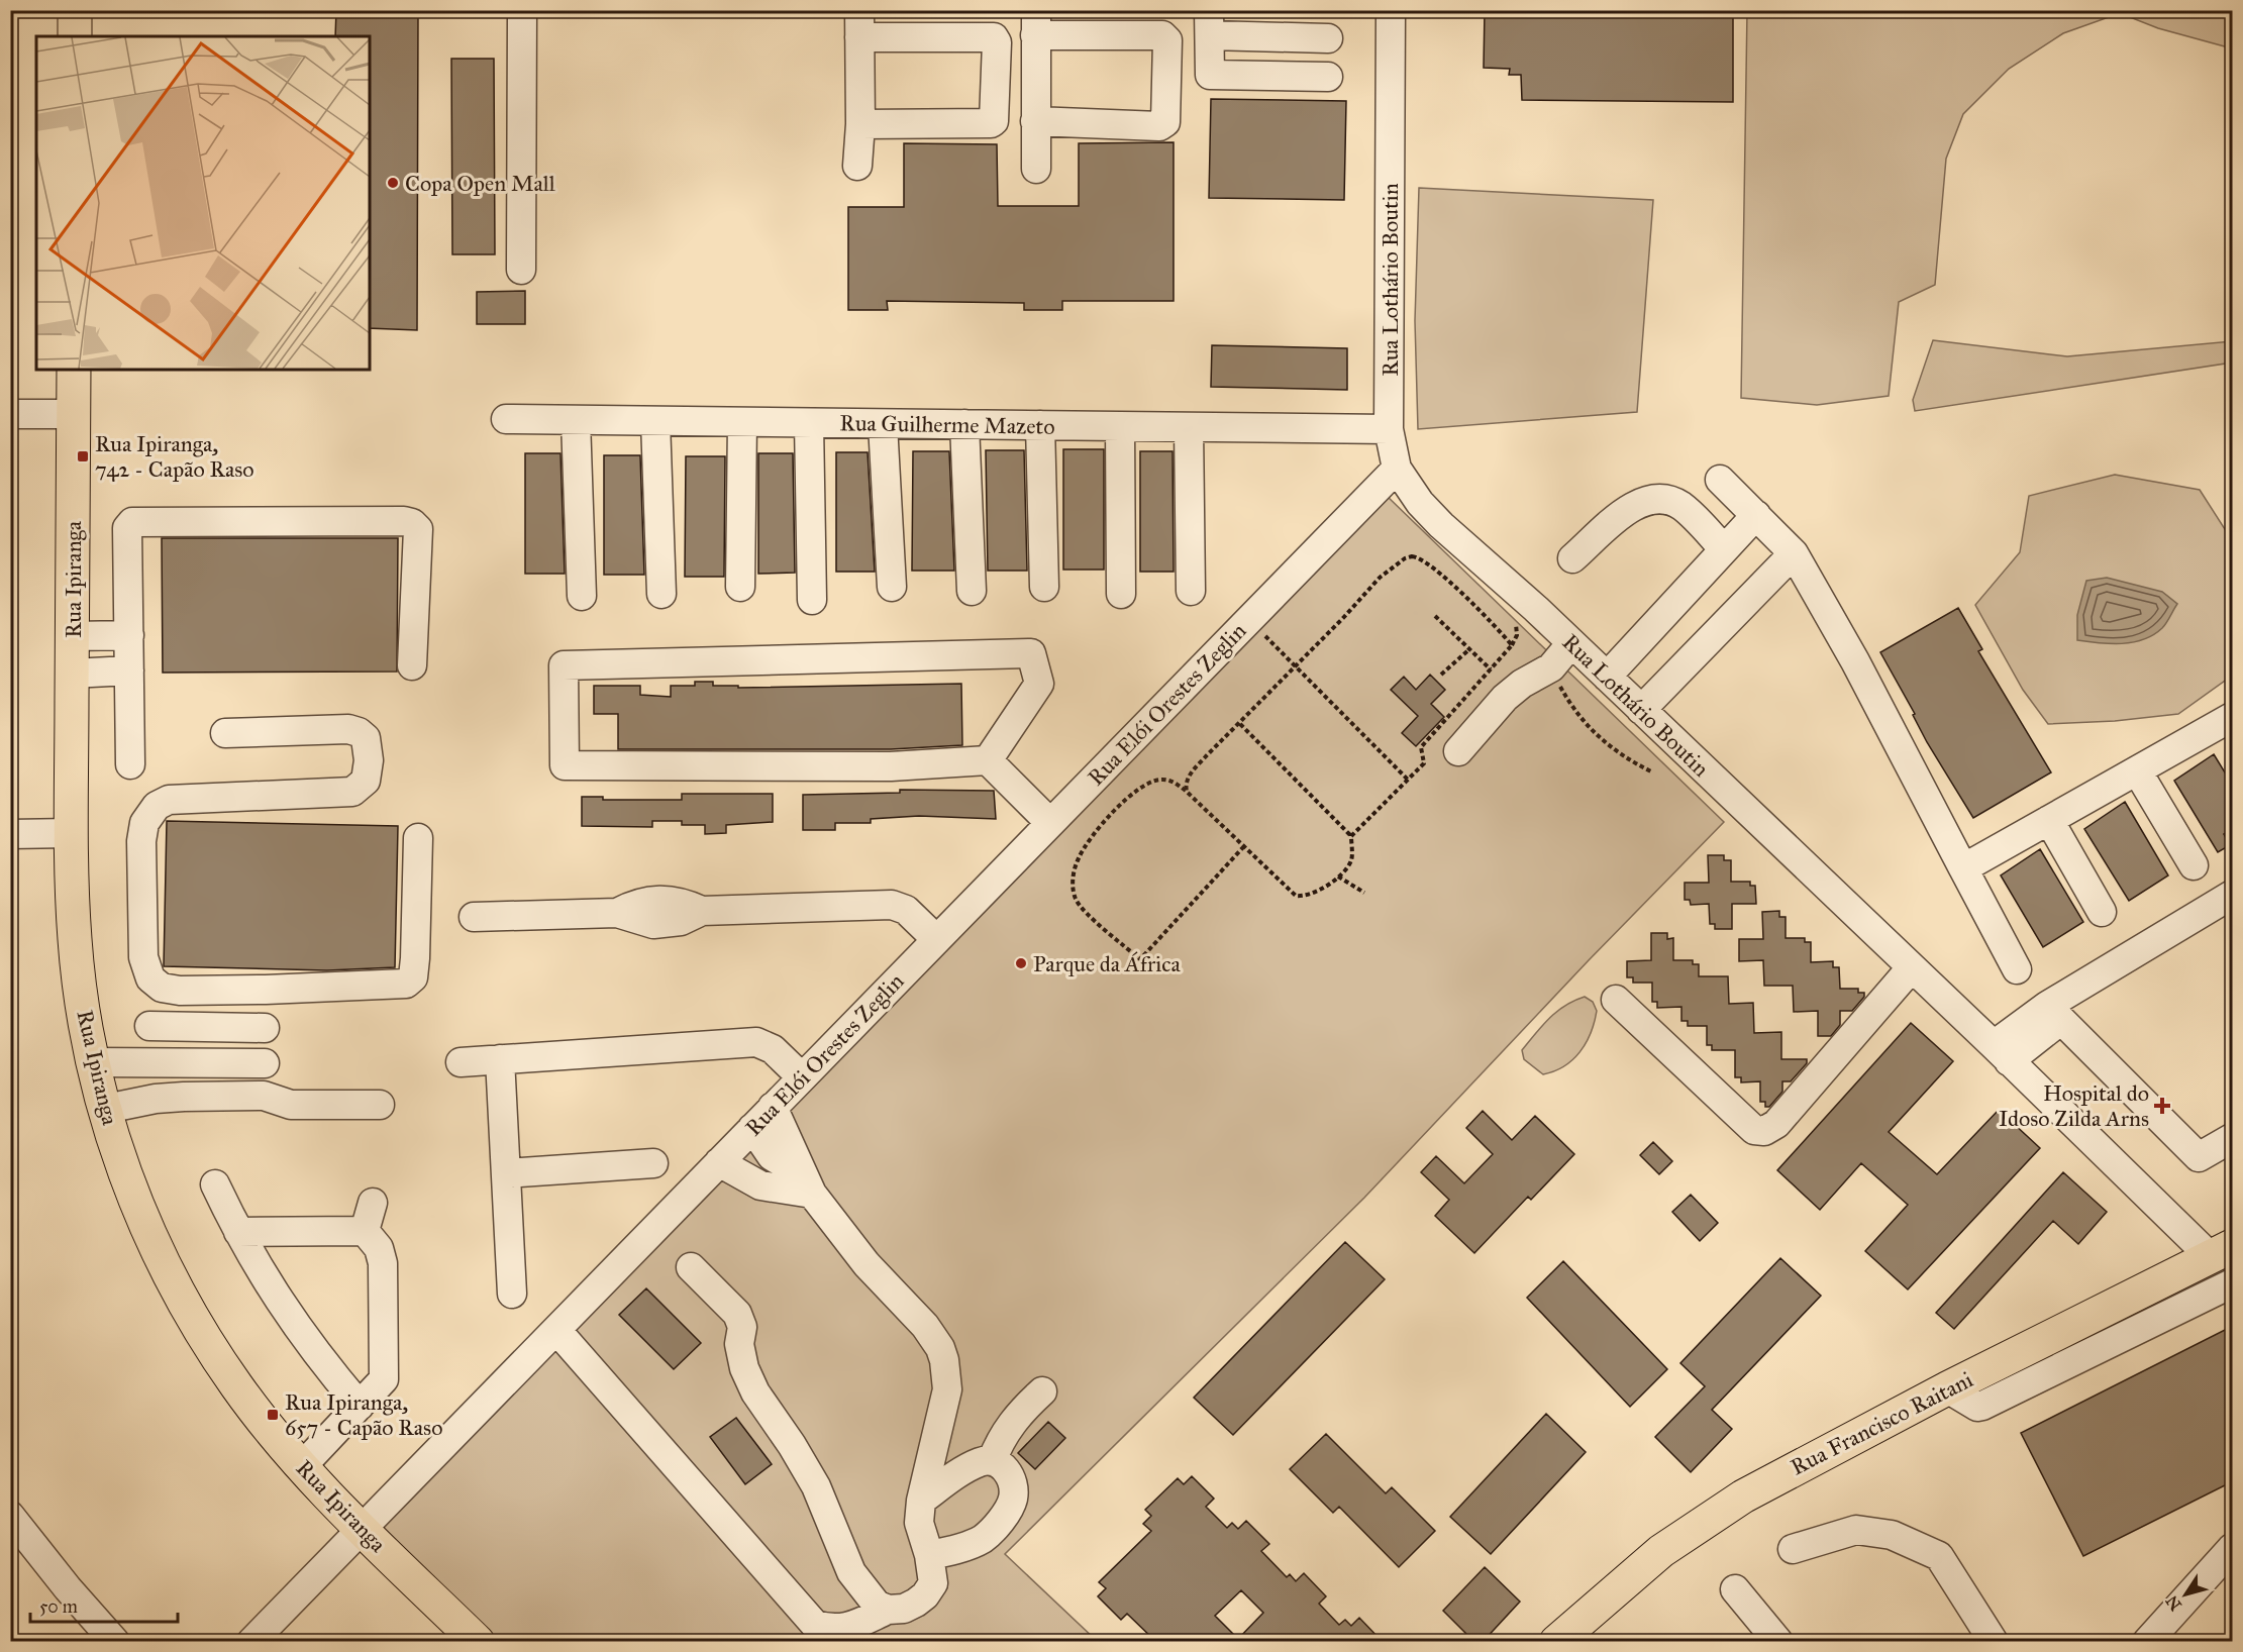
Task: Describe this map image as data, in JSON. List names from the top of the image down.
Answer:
{
  "streets": {
    "main road": ["Rua Ipiranga", "Rua Francisco Raitani"],
    "street": ["Rua Lothário Boutin", "Rua Guilherme Mazeto", "Rua Elói Orestes Zeglin"]
  },
  "crossings": [
    ["Rua Lothário Boutin", "Rua Guilherme Mazeto"],
    ["Rua Lothário Boutin", "Rua Elói Orestes Zeglin"],
    ["Rua Lothário Boutin", "Rua Francisco Raitani"],
    ["Rua Ipiranga", "Rua Elói Orestes Zeglin"]
  ],
  "places": {
    "other": ["Copa Open Mall", "Parque da África"],
    "transit": ["Rua Ipiranga, 742 - Capão Raso", "Rua Ipiranga, 657 - Capão Raso"],
    "health": ["Hospital do Idoso Zilda Arns"]
  },
  "scale_bar": "50 m",
  "north": "bottom left"
}
